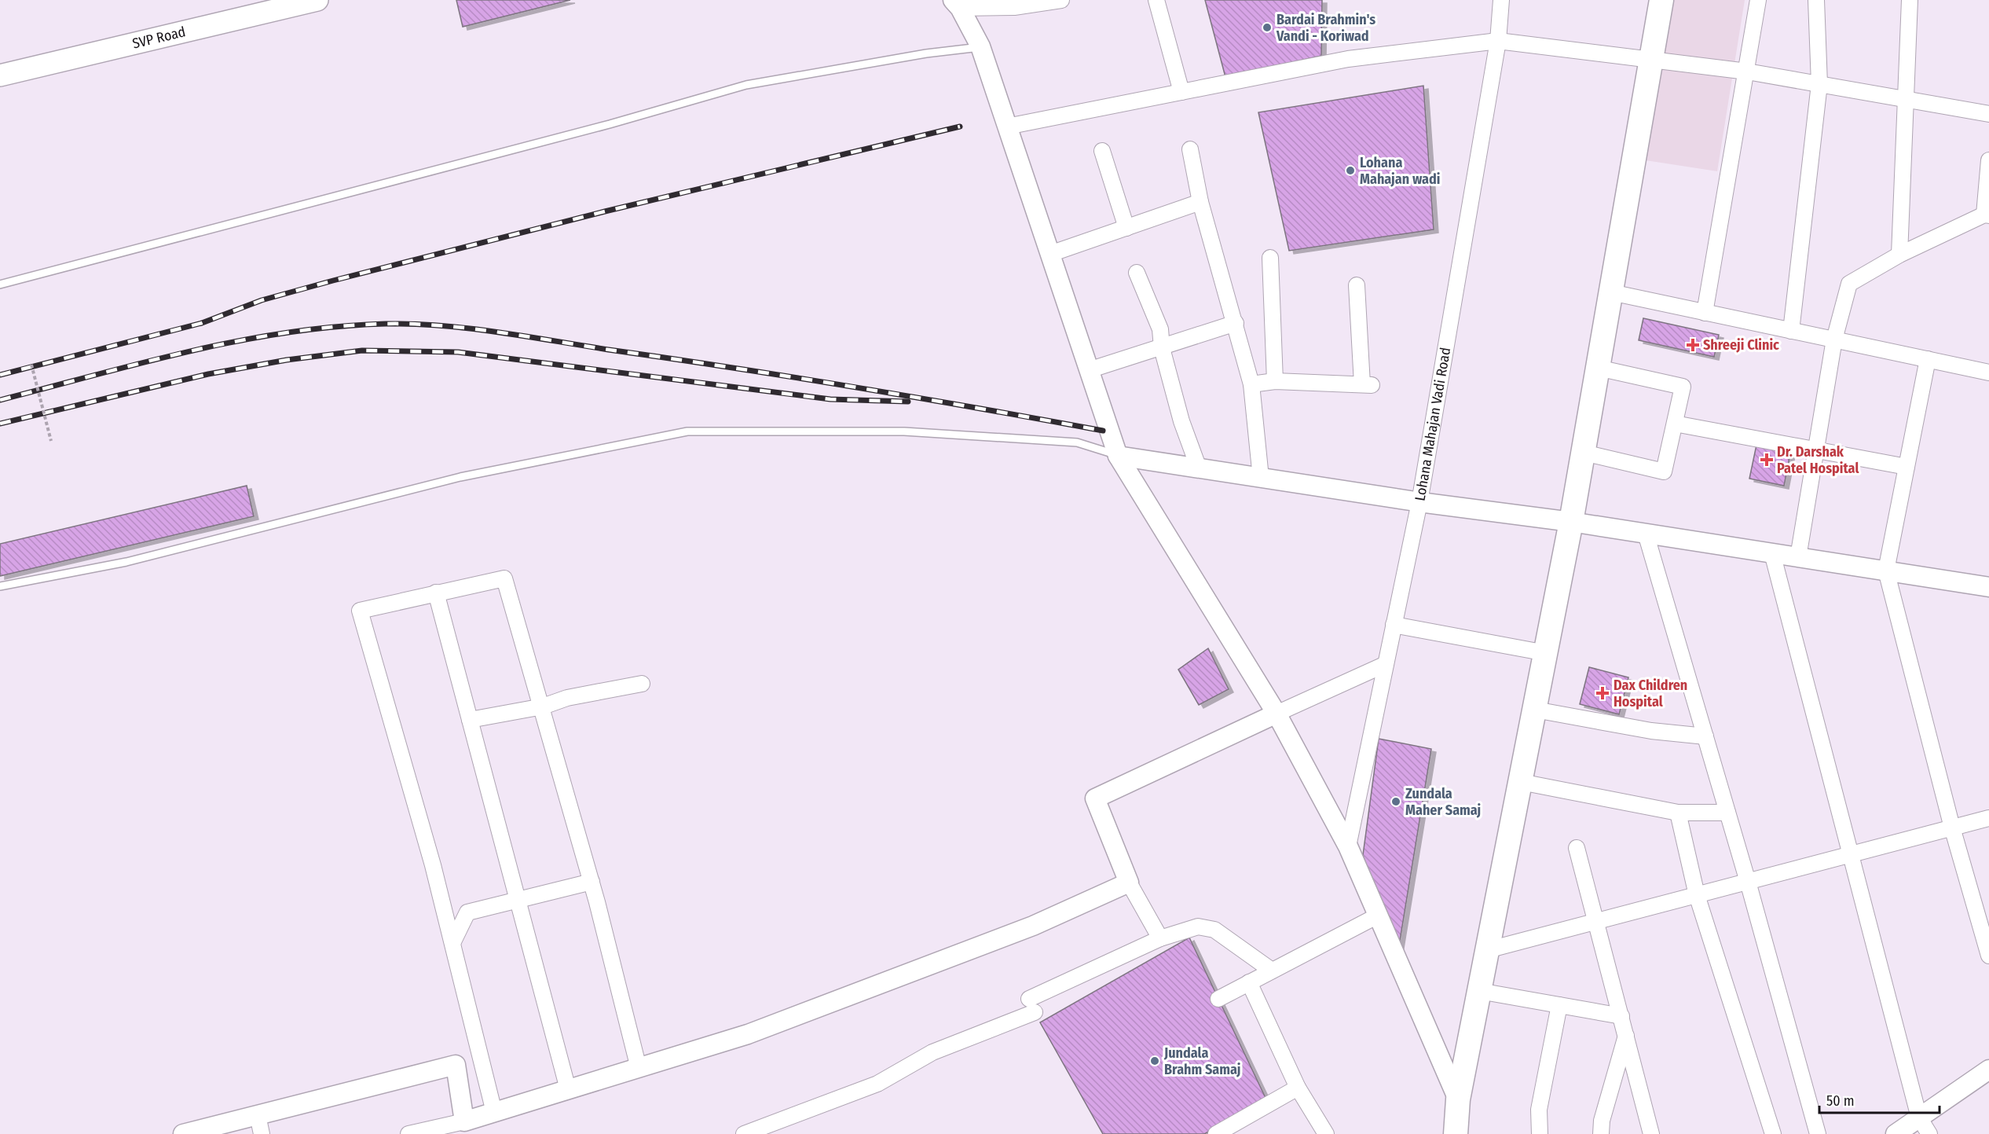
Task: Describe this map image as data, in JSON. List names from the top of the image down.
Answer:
{
  "streets": {
    "main road": ["SVP Road"],
    "street": ["Lohana Mahajan Vadi Road"]
  },
  "places": {
    "other": [
      "Bardai Brahmin's Vandi - Koriwad",
      "Lohana Mahajan wadi",
      "Zundala Maher Samaj",
      "Jundala Brahm Samaj"
    ],
    "health": ["Shreeji Clinic", "Dr. Darshak Patel Hospital", "Dax Children Hospital"]
  },
  "scale_bar": "50 m"
}
